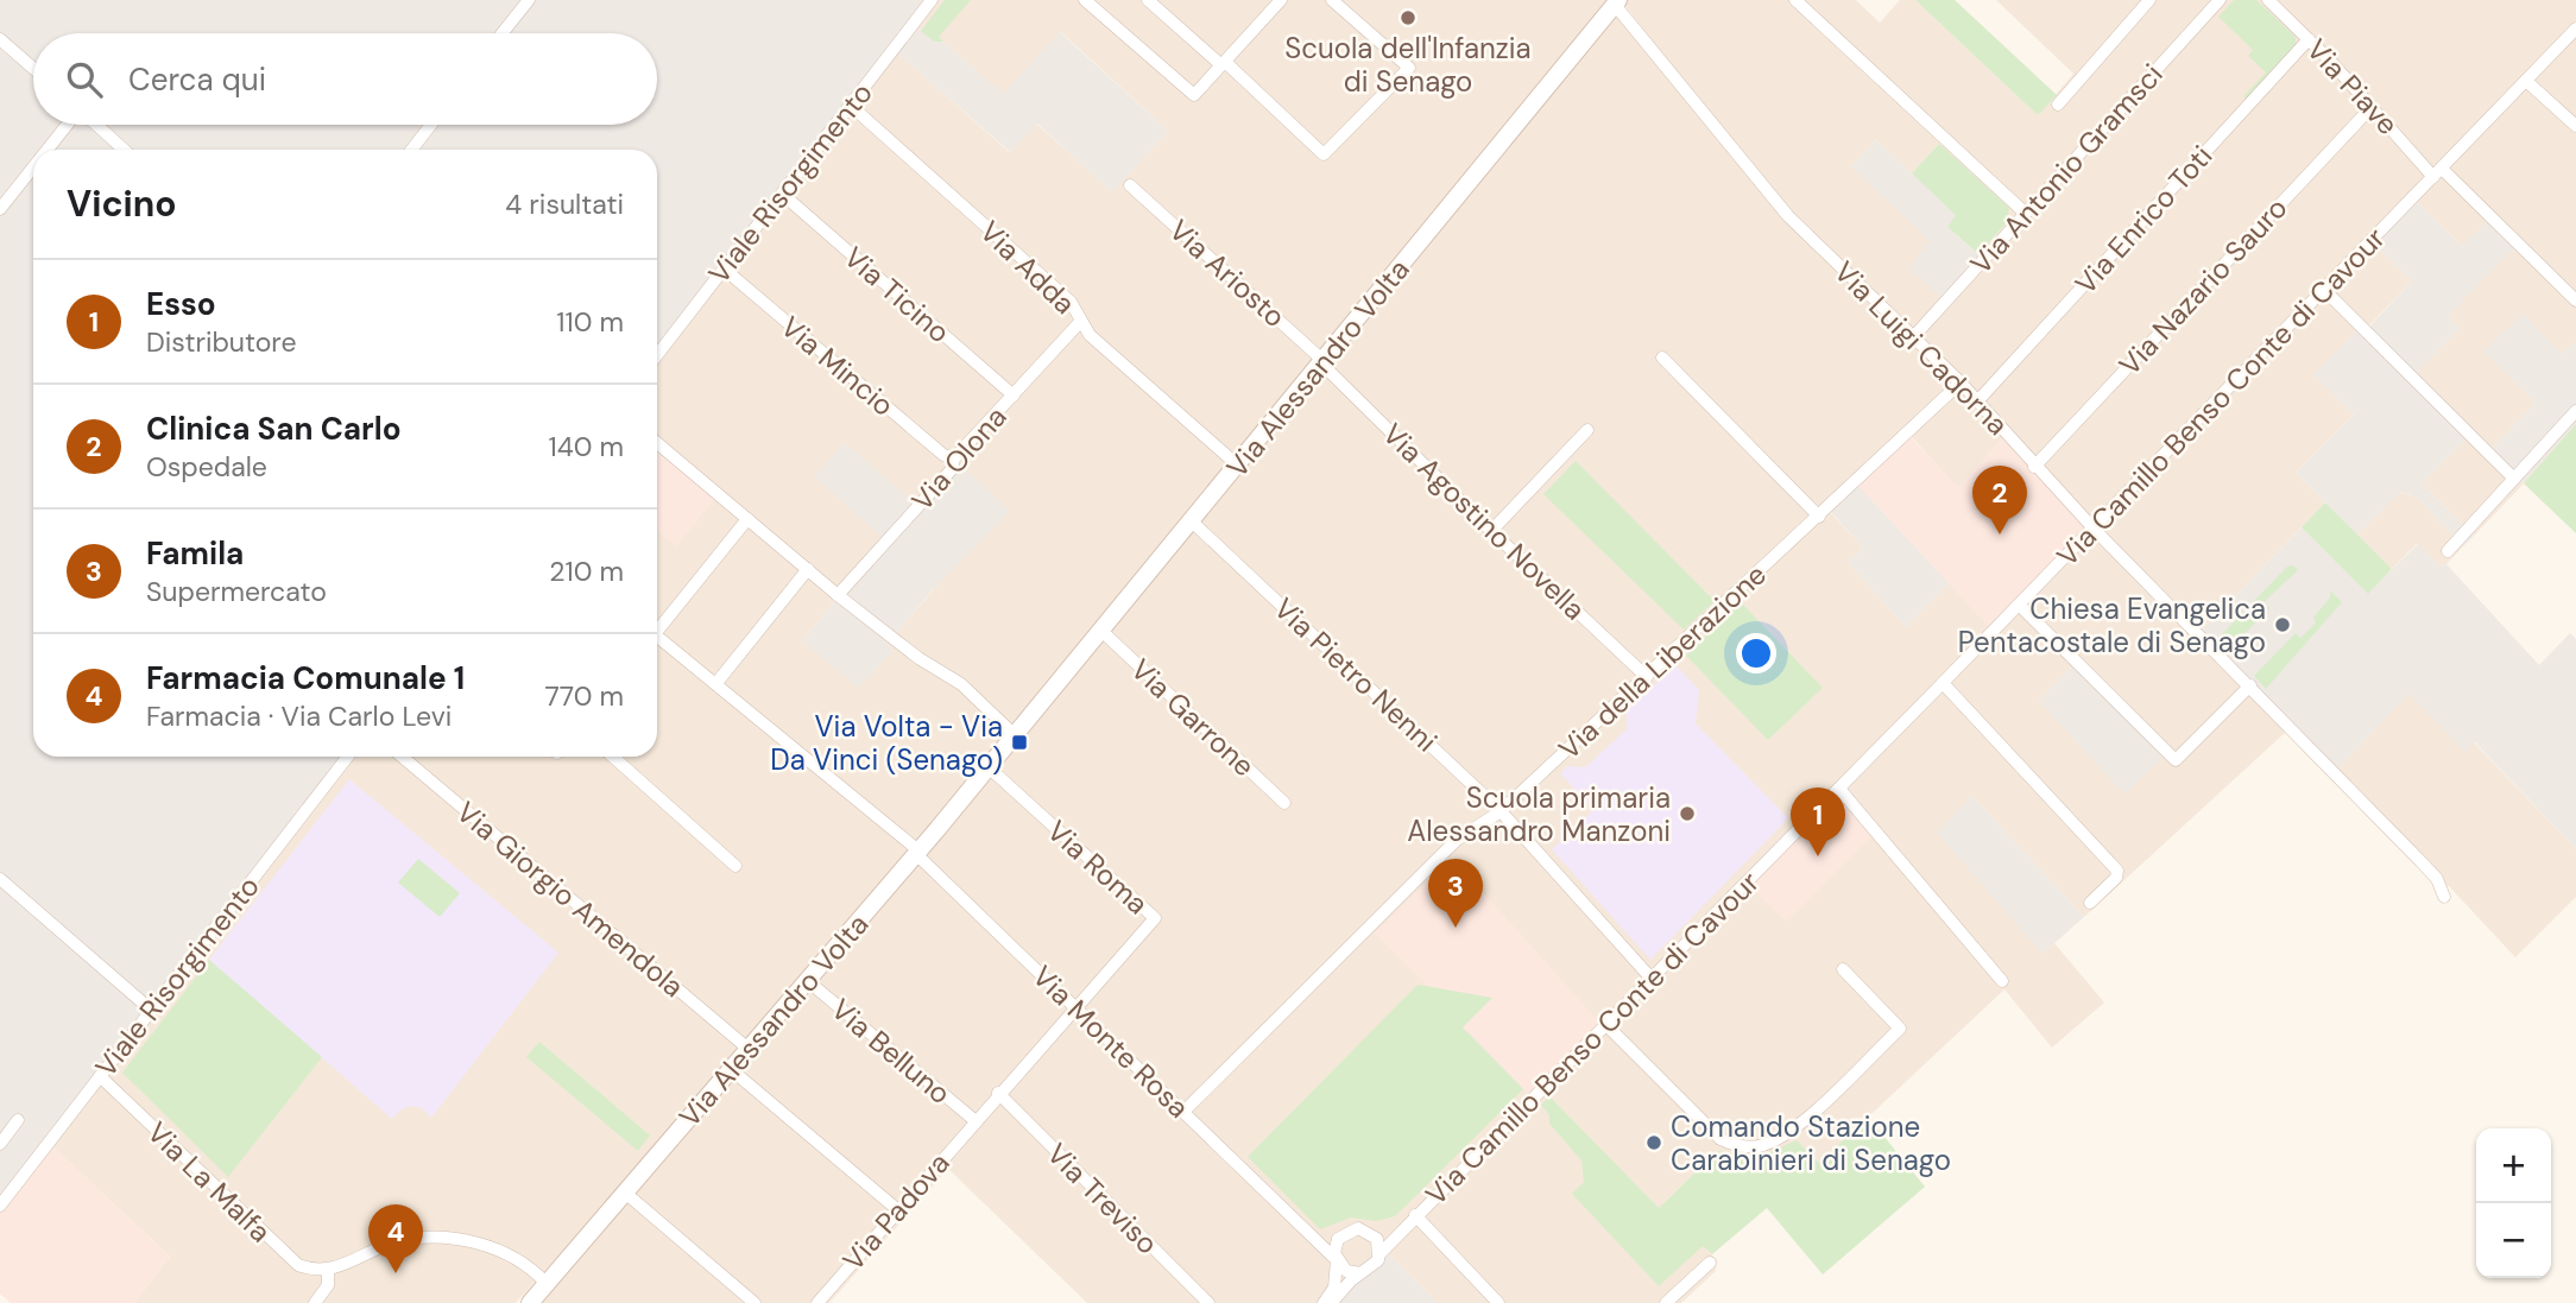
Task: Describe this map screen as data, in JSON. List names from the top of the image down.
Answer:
{
  "streets": {
    "street": [
      "Via Piave",
      "Via Antonio Gramsci",
      "Viale Risorgimento",
      "Via Enrico Toti",
      "Via Adda",
      "Via Ariosto",
      "Via Nazario Sauro",
      "Via Ticino",
      "Via Luigi Cadorna",
      "Via Mincio",
      "Via Alessandro Volta",
      "Via Camillo Benso Conte di Cavour",
      "Via Olona",
      "Via Agostino Novella",
      "Via della Liberazione",
      "Via Pietro Nenni",
      "Via Garrone",
      "Via Roma",
      "Via Giorgio Amendola",
      "Via Monte Rosa",
      "Via Belluno",
      "Via La Malfa",
      "Via Treviso",
      "Via Padova"
    ]
  },
  "crossings": [
    ["Via Piave", "Via Enrico Toti"],
    ["Via Piave", "Via Nazario Sauro"],
    ["Via Piave", "Via Camillo Benso Conte di Cavour"],
    ["Via Antonio Gramsci", "Via Luigi Cadorna"],
    ["Viale Risorgimento", "Via Adda"],
    ["Viale Risorgimento", "Via Ticino"],
    ["Viale Risorgimento", "Via Mincio"],
    ["Viale Risorgimento", "Via La Malfa"],
    ["Via Enrico Toti", "Via Luigi Cadorna"],
    ["Via Adda", "Via Alessandro Volta"],
    ["Via Adda", "Via Olona"],
    ["Via Ariosto", "Via Alessandro Volta"],
    ["Via Ariosto", "Via Agostino Novella"],
    ["Via Nazario Sauro", "Via Luigi Cadorna"],
    ["Via Ticino", "Via Olona"],
    ["Via Luigi Cadorna", "Via Alessandro Volta"],
    ["Via Luigi Cadorna", "Via Camillo Benso Conte di Cavour"],
    ["Via Luigi Cadorna", "Via della Liberazione"],
    ["Via Mincio", "Via Olona"],
    ["Via Alessandro Volta", "Via Agostino Novella"],
    ["Via Alessandro Volta", "Via Pietro Nenni"],
    ["Via Alessandro Volta", "Via Garrone"],
    ["Via Alessandro Volta", "Via Roma"],
    ["Via Alessandro Volta", "Via Giorgio Amendola"],
    ["Via Alessandro Volta", "Via Monte Rosa"],
    ["Via Alessandro Volta", "Via Belluno"],
    ["Via Camillo Benso Conte di Cavour", "Via Pietro Nenni"],
    ["Via Camillo Benso Conte di Cavour", "Via Monte Rosa"],
    ["Via Agostino Novella", "Via della Liberazione"],
    ["Via della Liberazione", "Via Pietro Nenni"],
    ["Via della Liberazione", "Via Monte Rosa"],
    ["Via Roma", "Via Monte Rosa"],
    ["Via Roma", "Via Belluno"],
    ["Via Roma", "Via Treviso"],
    ["Via Roma", "Via Padova"],
    ["Via Belluno", "Via Padova"]
  ],
  "places": {
    "other": [
      "Scuola dell'Infanzia di Senago",
      "Chiesa Evangelica Pentacostale di Senago",
      "Scuola primaria Alessandro Manzoni",
      "Comando Stazione Carabinieri di Senago"
    ],
    "transit": ["Via Volta - Via Da Vinci (Senago)"]
  },
  "page": {
    "search": "Cerca qui",
    "heading": ["Vicino", "4 risultati"],
    "list": [
      {
        "mark": "1",
        "name": "Esso",
        "note": "Distributore",
        "value": "110 m"
      },
      {
        "mark": "2",
        "name": "Clinica San Carlo",
        "note": "Ospedale",
        "value": "140 m"
      },
      {
        "mark": "3",
        "name": "Famila",
        "note": "Supermercato",
        "value": "210 m"
      },
      {
        "mark": "4",
        "name": "Farmacia Comunale 1",
        "note": "Farmacia · Via Carlo Levi",
        "value": "770 m"
      }
    ],
    "pins": [
      "2",
      "1",
      "3",
      "4"
    ],
    "map_buttons": ["+", "−"]
  }
}
